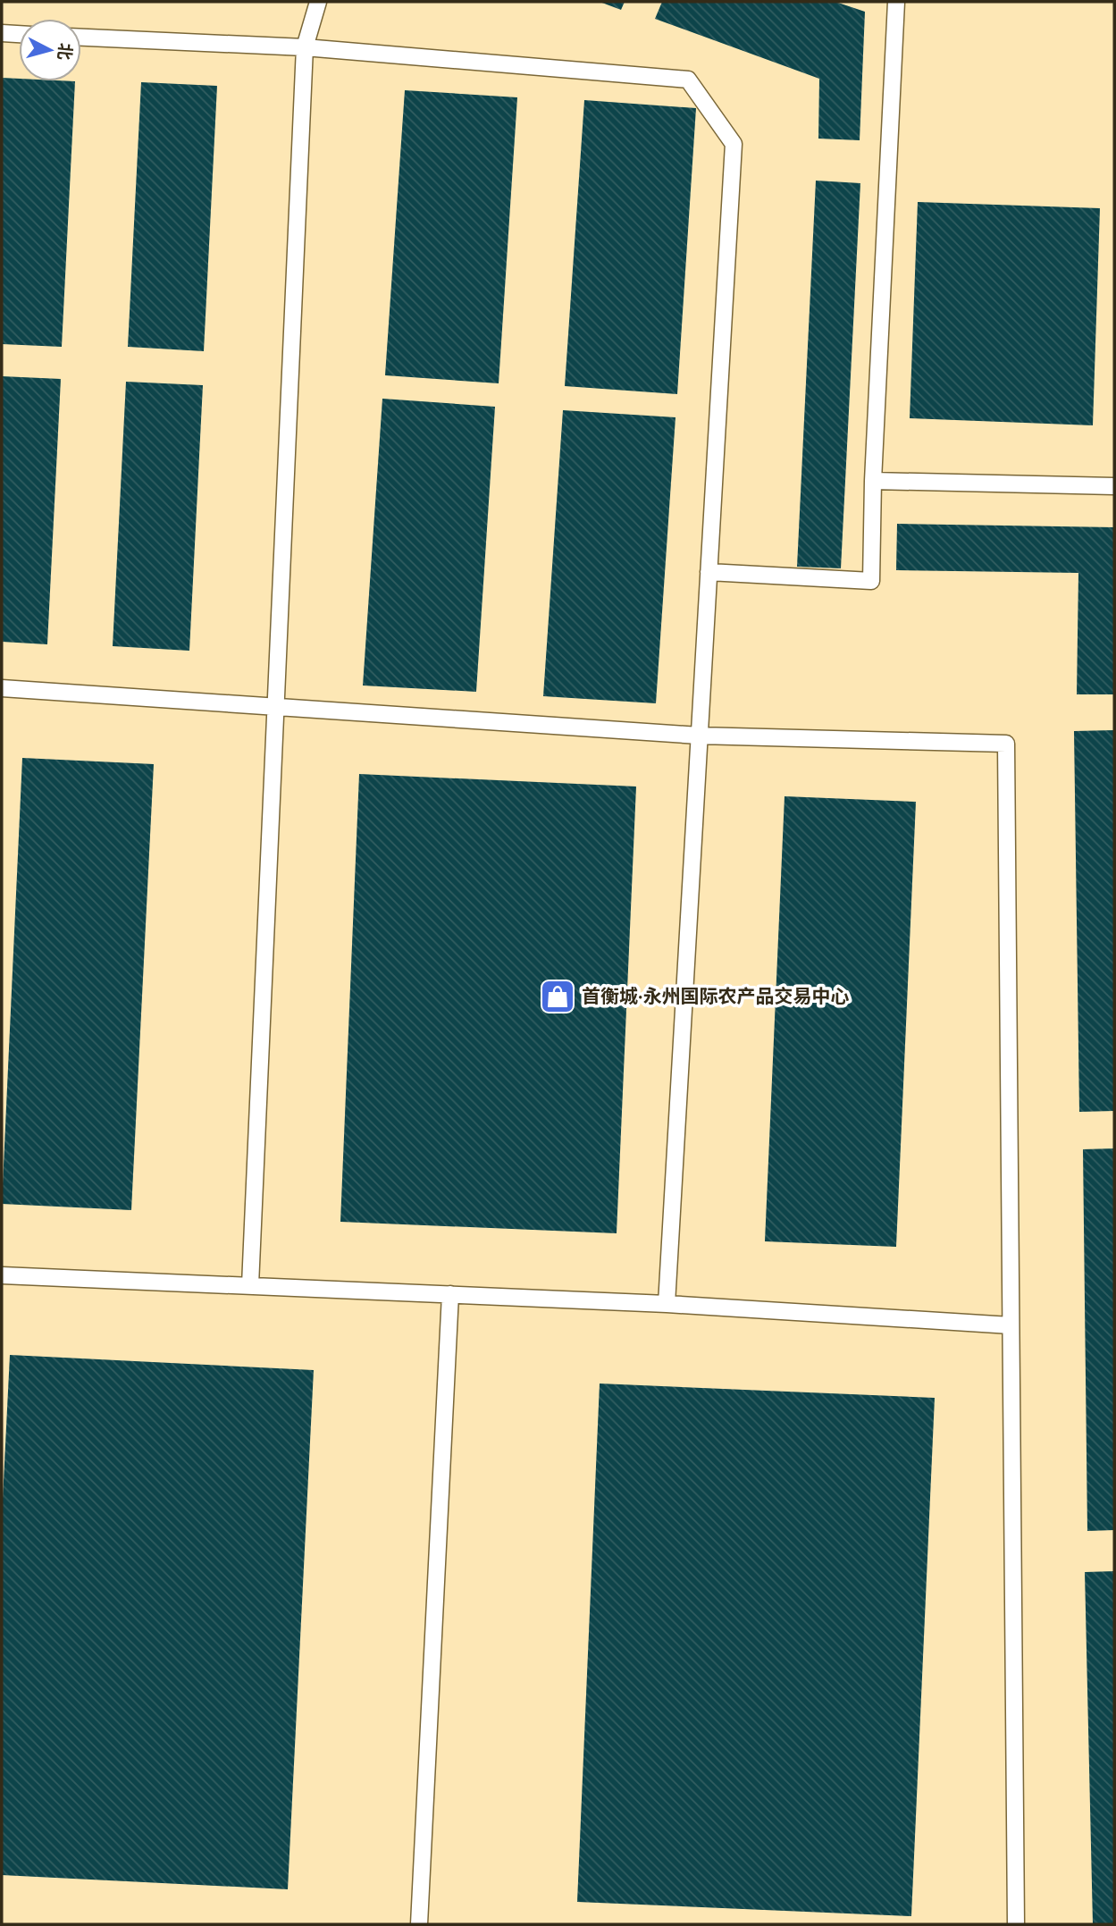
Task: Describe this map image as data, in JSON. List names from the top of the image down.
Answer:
{
  "places": {
    "shop": ["首衡城·永州国际农产品交易中心"]
  },
  "north": "right"
}
